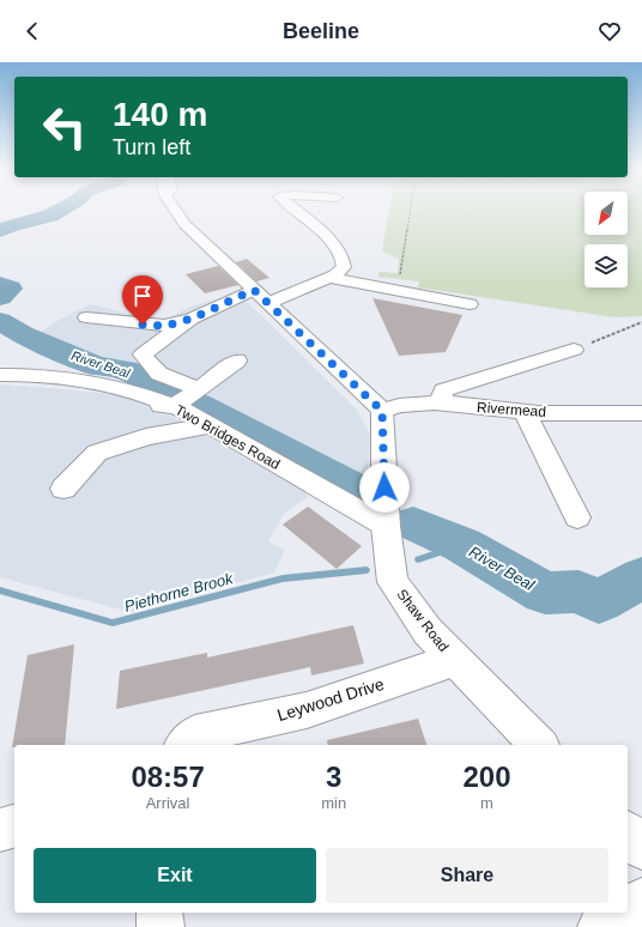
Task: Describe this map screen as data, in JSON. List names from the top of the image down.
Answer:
{
  "streets": {
    "street": [
      "Rivermead",
      "Two Bridges Road",
      "Shaw Road",
      "Leywood Drive"
    ]
  },
  "crossings": [
    ["Rivermead", "Shaw Road"],
    ["Two Bridges Road", "Shaw Road"],
    ["Shaw Road", "Leywood Drive"]
  ],
  "water": ["River Beal", "Piethorne Brook"],
  "north": "bottom left",
  "page": {
    "header": "Beeline",
    "turn": ["140 m", "Turn left"],
    "eta": [
      "08:57",
      "Arrival",
      "3",
      "min",
      "200",
      "m"
    ],
    "buttons": ["Exit", "Share"]
  }
}
